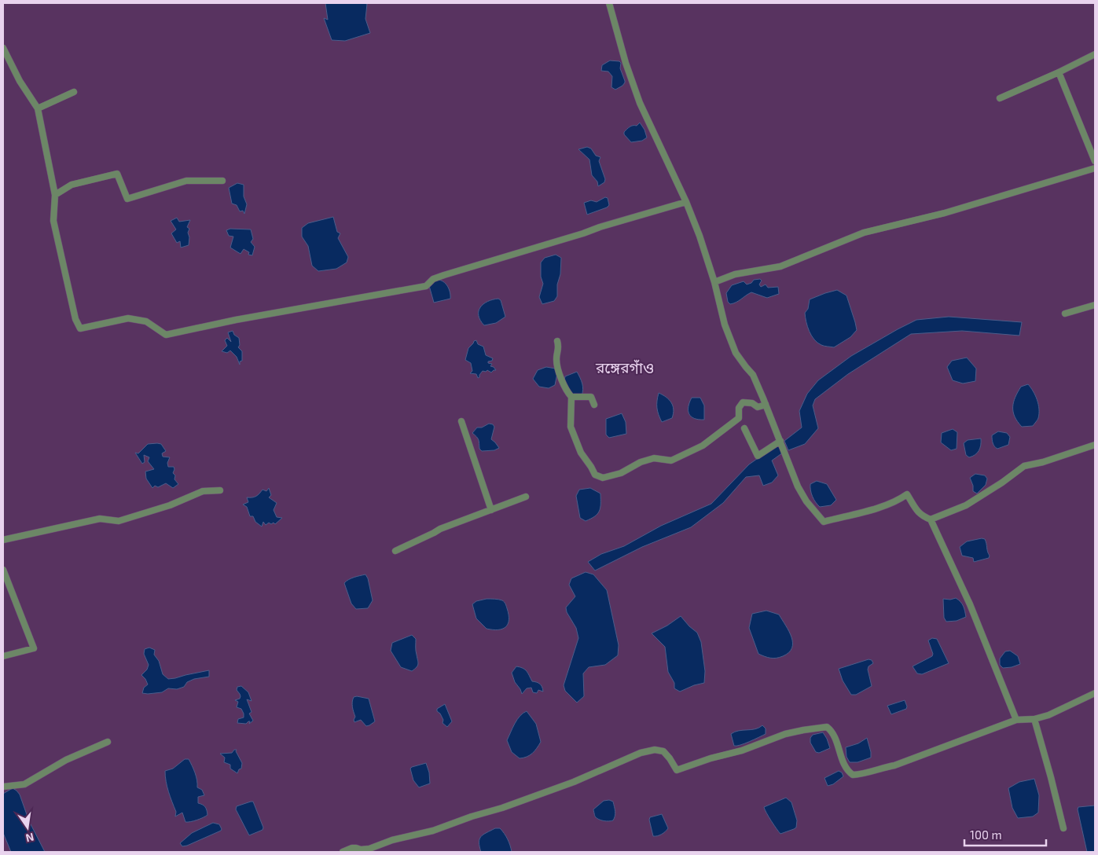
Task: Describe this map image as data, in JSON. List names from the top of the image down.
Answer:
{
  "districts": ["রঙ্গেরগাঁও"],
  "scale_bar": "100 m",
  "north": "bottom"
}
